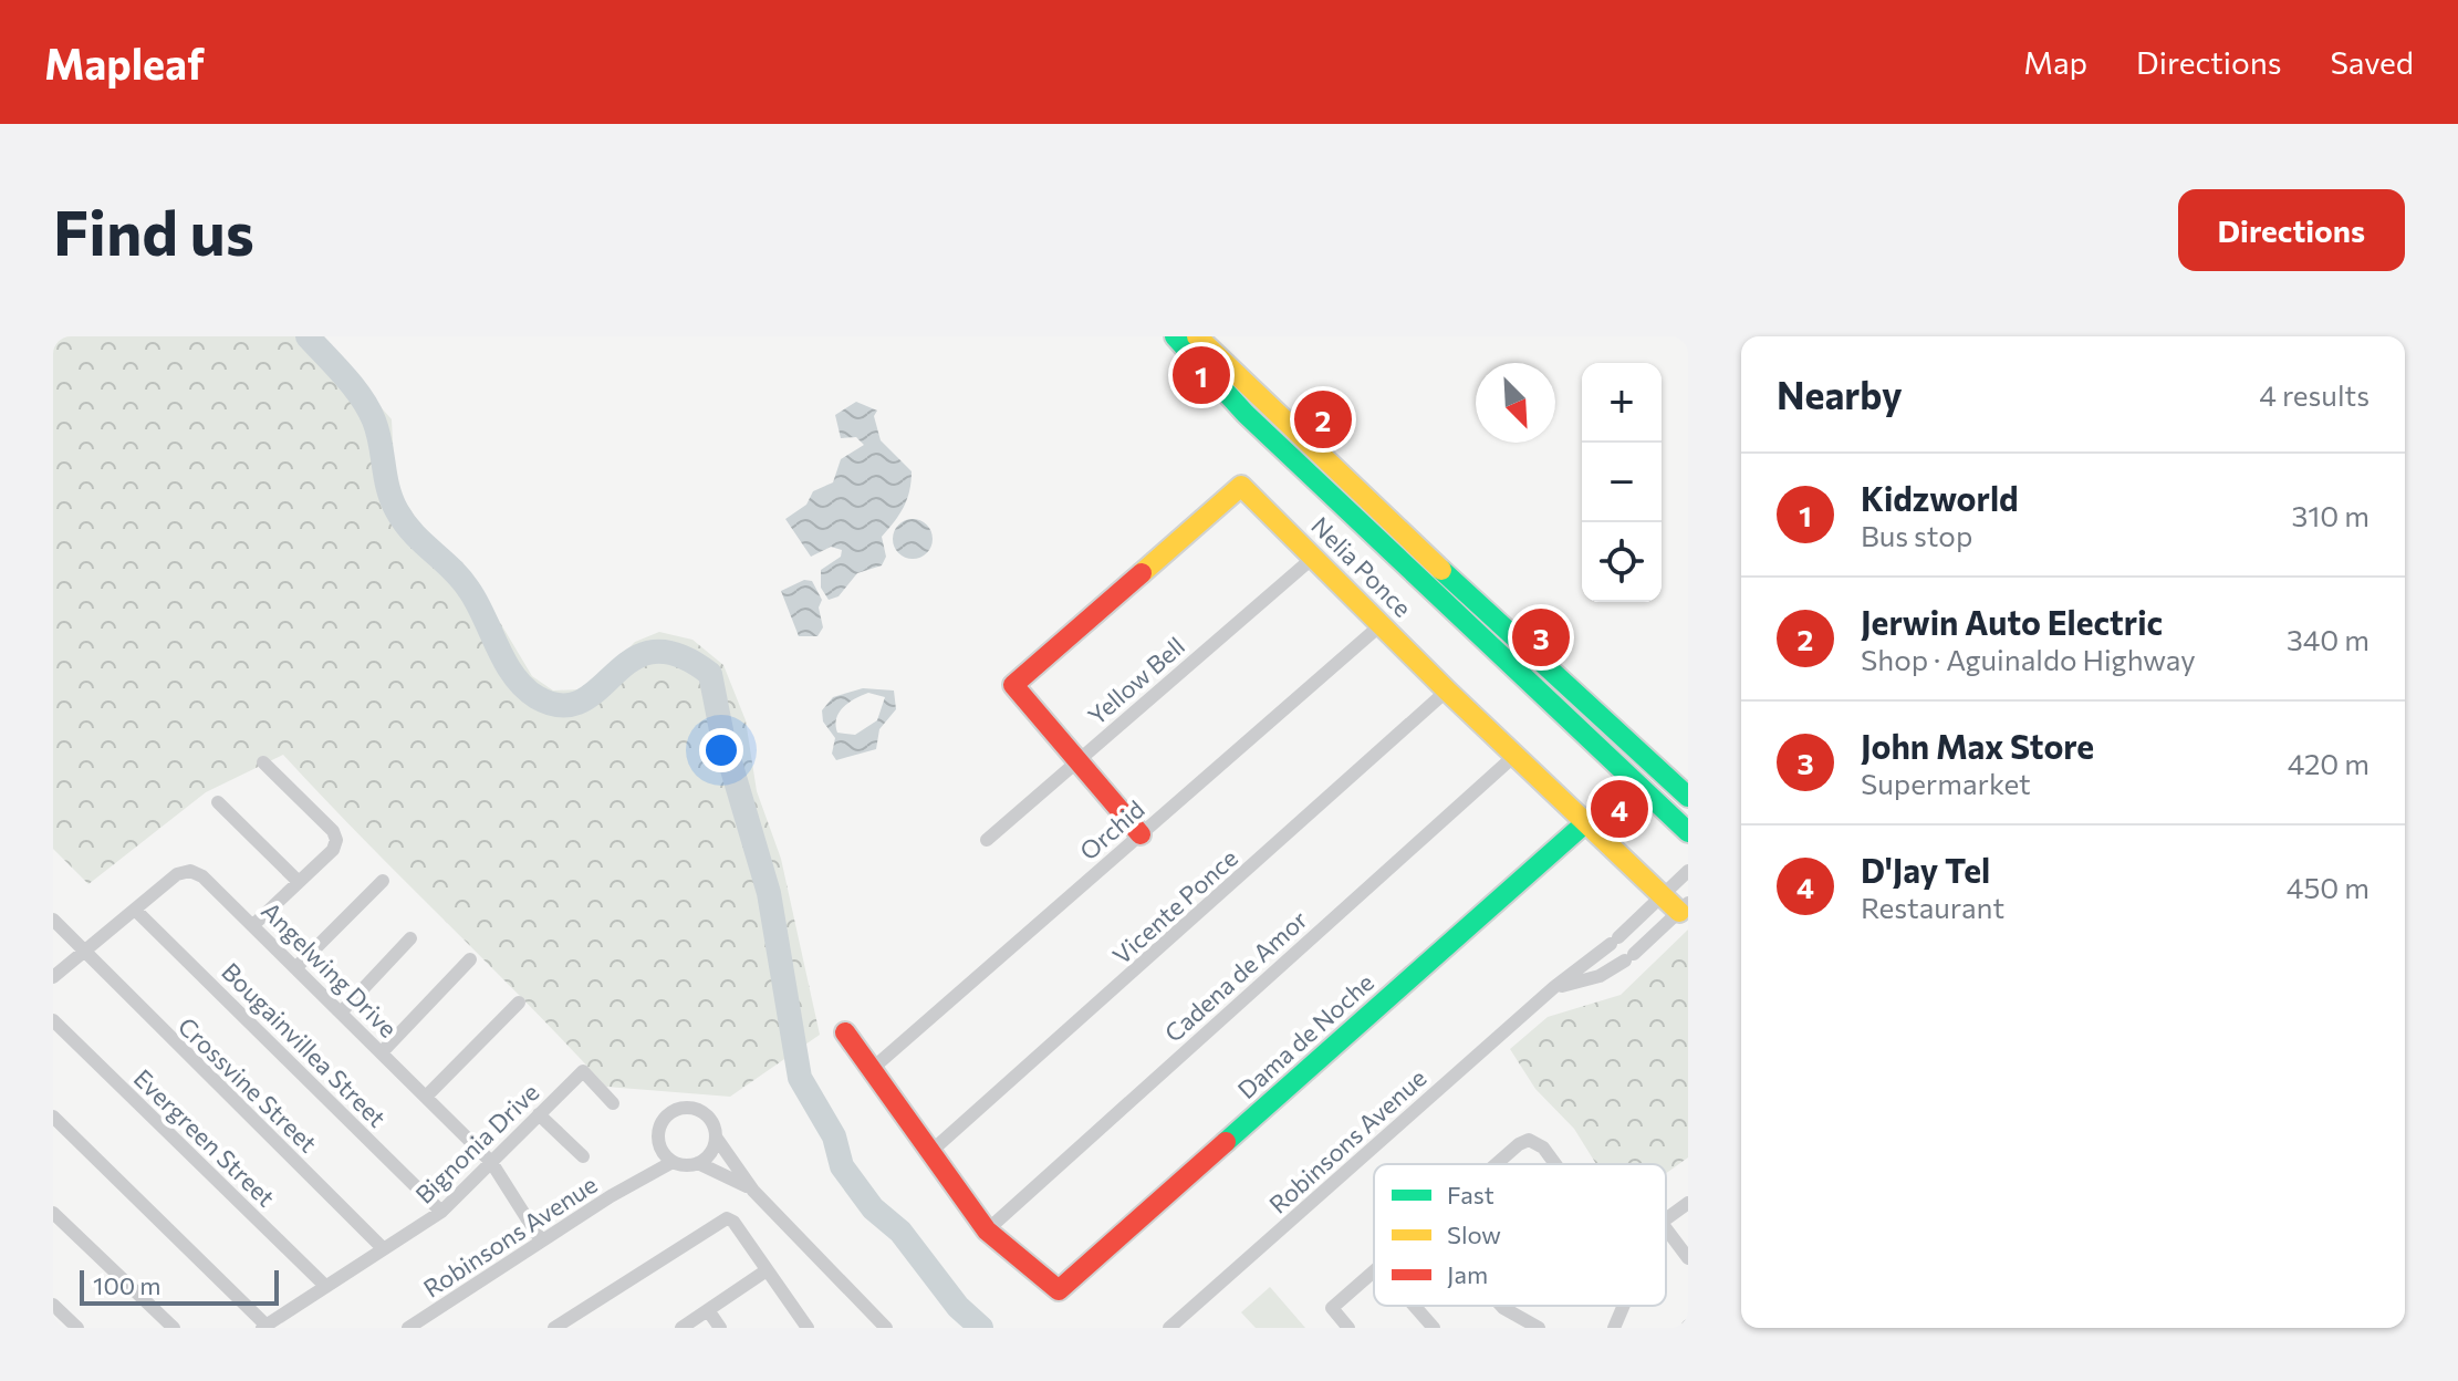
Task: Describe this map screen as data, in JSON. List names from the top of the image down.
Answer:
{
  "streets": {
    "main road": ["Nelia Ponce", "Dama de Noche"],
    "street": [
      "Yellow Bell",
      "Orchid",
      "Vicente Ponce",
      "Angelwing Drive",
      "Cadena de Amor",
      "Bougainvillea Street",
      "Crossvine Street",
      "Evergreen Street",
      "Robinsons Avenue",
      "Bignonia Drive"
    ]
  },
  "crossings": [
    ["Nelia Ponce", "Yellow Bell"],
    ["Nelia Ponce", "Orchid"],
    ["Nelia Ponce", "Vicente Ponce"],
    ["Nelia Ponce", "Cadena de Amor"],
    ["Nelia Ponce", "Dama de Noche"],
    ["Nelia Ponce", "Robinsons Avenue"],
    ["Angelwing Drive", "Bougainvillea Street"],
    ["Angelwing Drive", "Crossvine Street"],
    ["Angelwing Drive", "Robinsons Avenue"],
    ["Angelwing Drive", "Bignonia Drive"],
    ["Cadena de Amor", "Dama de Noche"],
    ["Bougainvillea Street", "Bignonia Drive"],
    ["Crossvine Street", "Bignonia Drive"],
    ["Evergreen Street", "Bignonia Drive"]
  ],
  "legend": ["Fast", "Slow", "Jam"],
  "scale_bar": "100 m",
  "north": "bottom right",
  "page": {
    "header": "Mapleaf",
    "nav": ["Map", "Directions", "Saved"],
    "buttons": "Directions",
    "title": "Find us",
    "heading": ["Nearby", "4 results"],
    "pins": [
      "1",
      "2",
      "3",
      "4"
    ],
    "map_buttons": ["+", "−"],
    "list": [
      {
        "mark": "1",
        "name": "Kidzworld",
        "note": "Bus stop",
        "value": "310 m"
      },
      {
        "mark": "2",
        "name": "Jerwin Auto Electric",
        "note": "Shop · Aguinaldo Highway",
        "value": "340 m"
      },
      {
        "mark": "3",
        "name": "John Max Store",
        "note": "Supermarket",
        "value": "420 m"
      },
      {
        "mark": "4",
        "name": "D'Jay Tel",
        "note": "Restaurant",
        "value": "450 m"
      }
    ],
    "scale": "100 m"
  }
}
